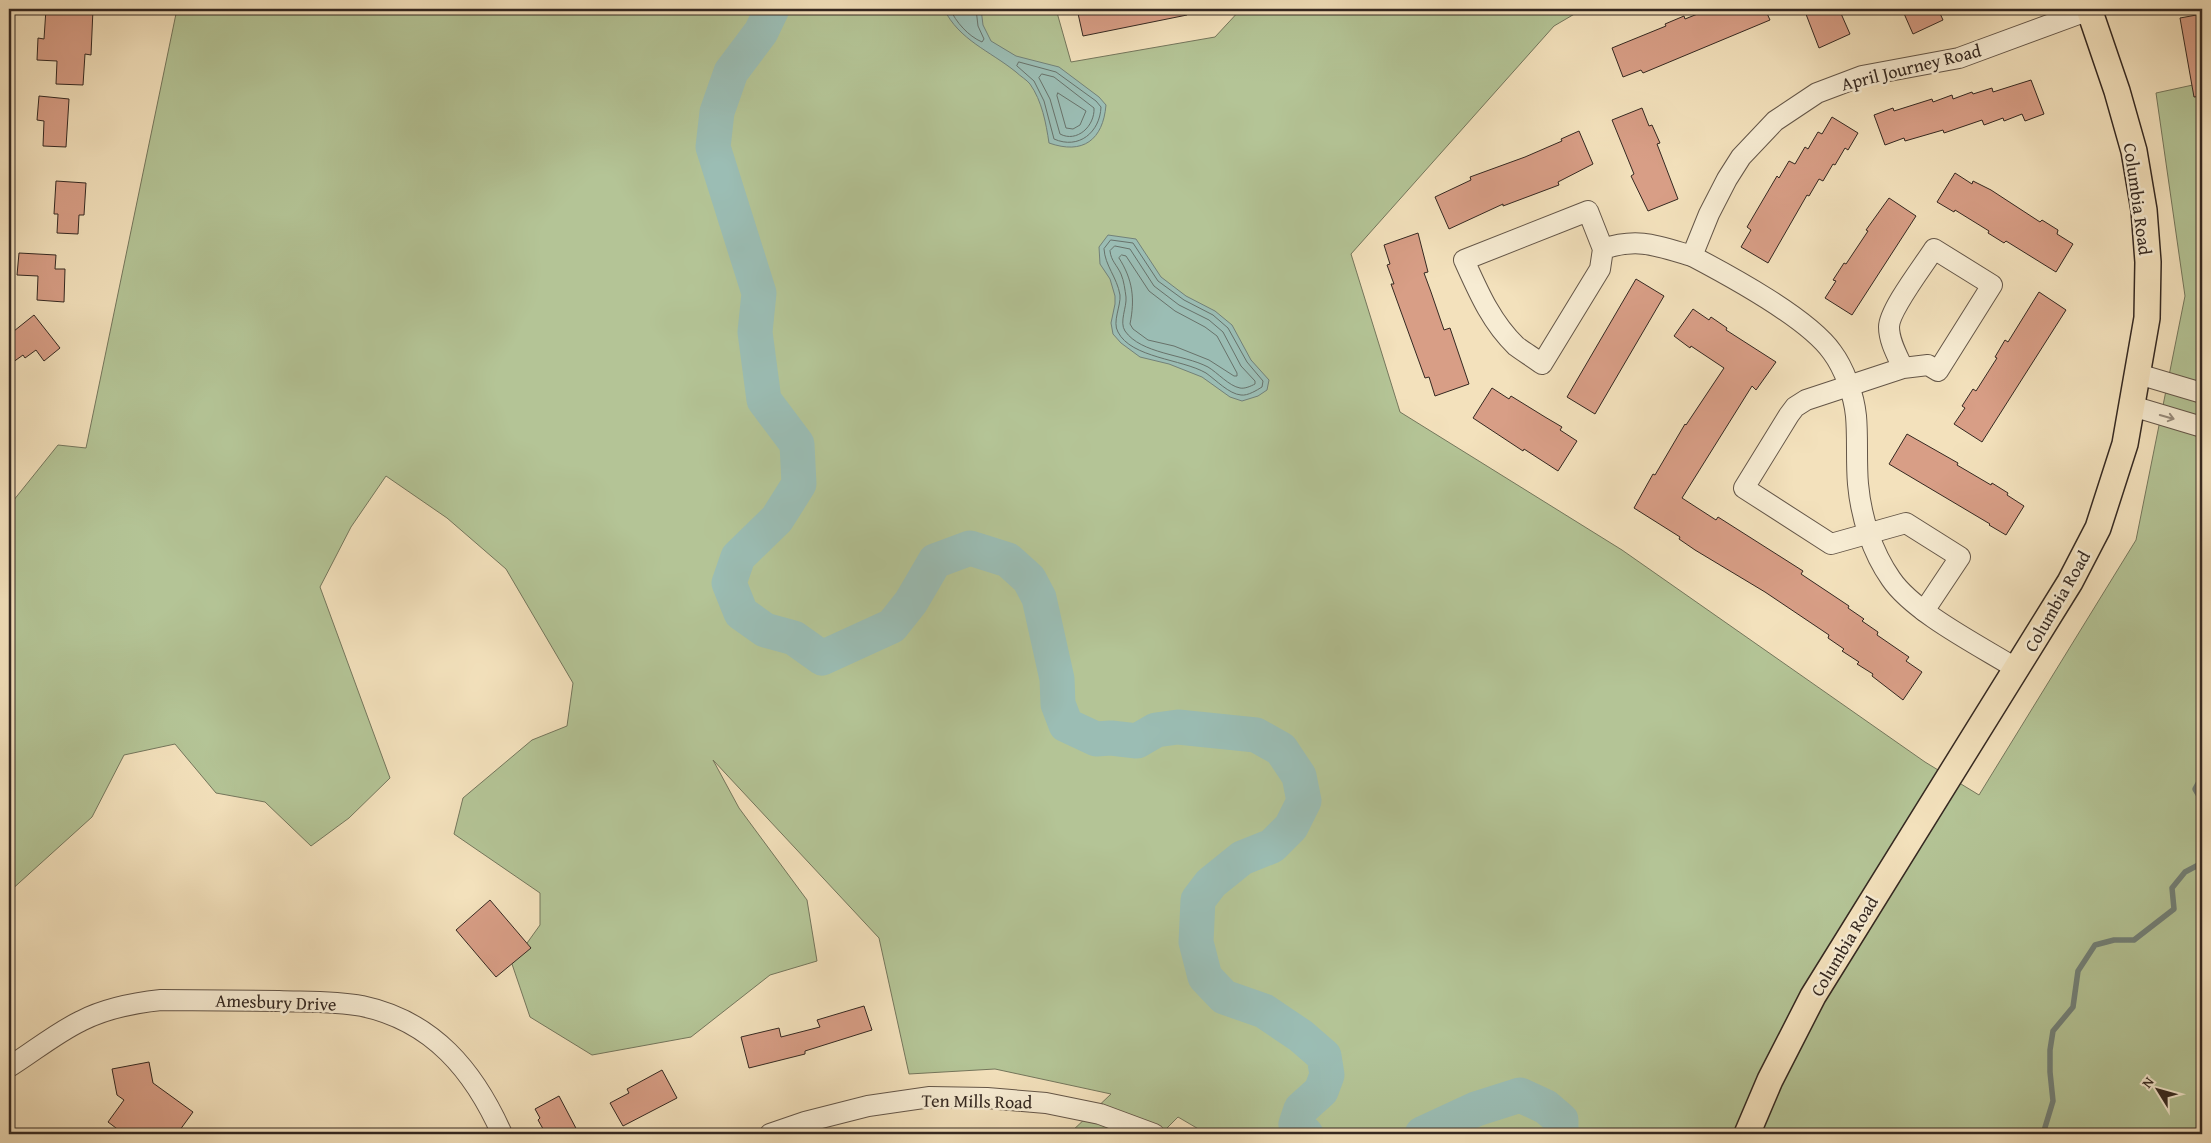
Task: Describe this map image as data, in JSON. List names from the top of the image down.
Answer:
{
  "streets": {
    "main road": ["Columbia Road"],
    "street": ["April Journey Road", "Amesbury Drive", "Ten Mills Road"]
  },
  "crossings": [
    ["April Journey Road", "Columbia Road"]
  ],
  "north": "top left"
}
